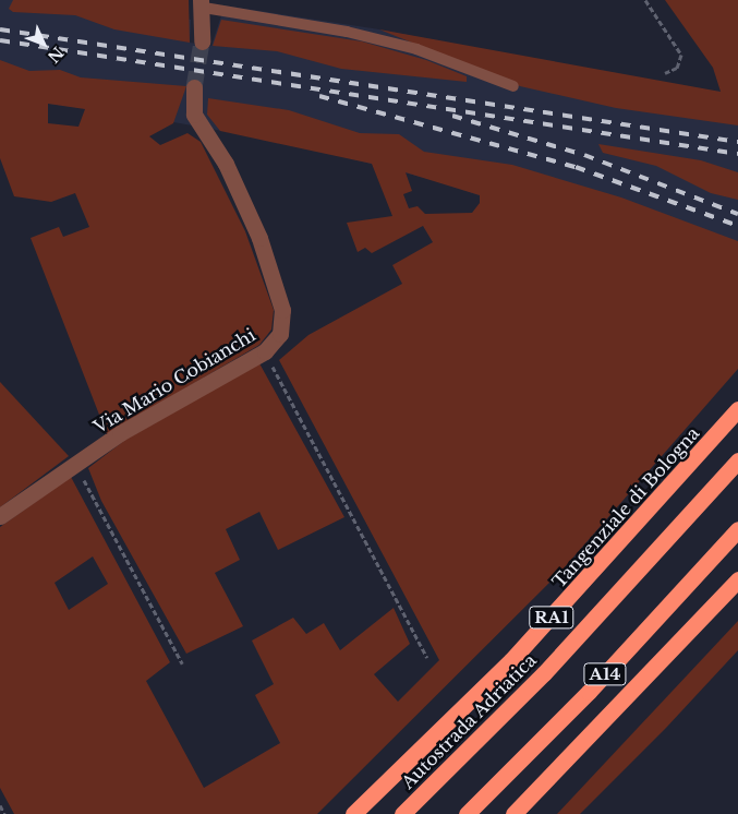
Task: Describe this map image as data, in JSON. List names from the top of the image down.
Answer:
{
  "streets": {
    "highway": [
      "Tangenziale di Bologna",
      "RA1",
      "A14",
      "Autostrada Adriatica"
    ],
    "street": ["Via Mario Cobianchi"]
  },
  "north": "bottom right"
}
